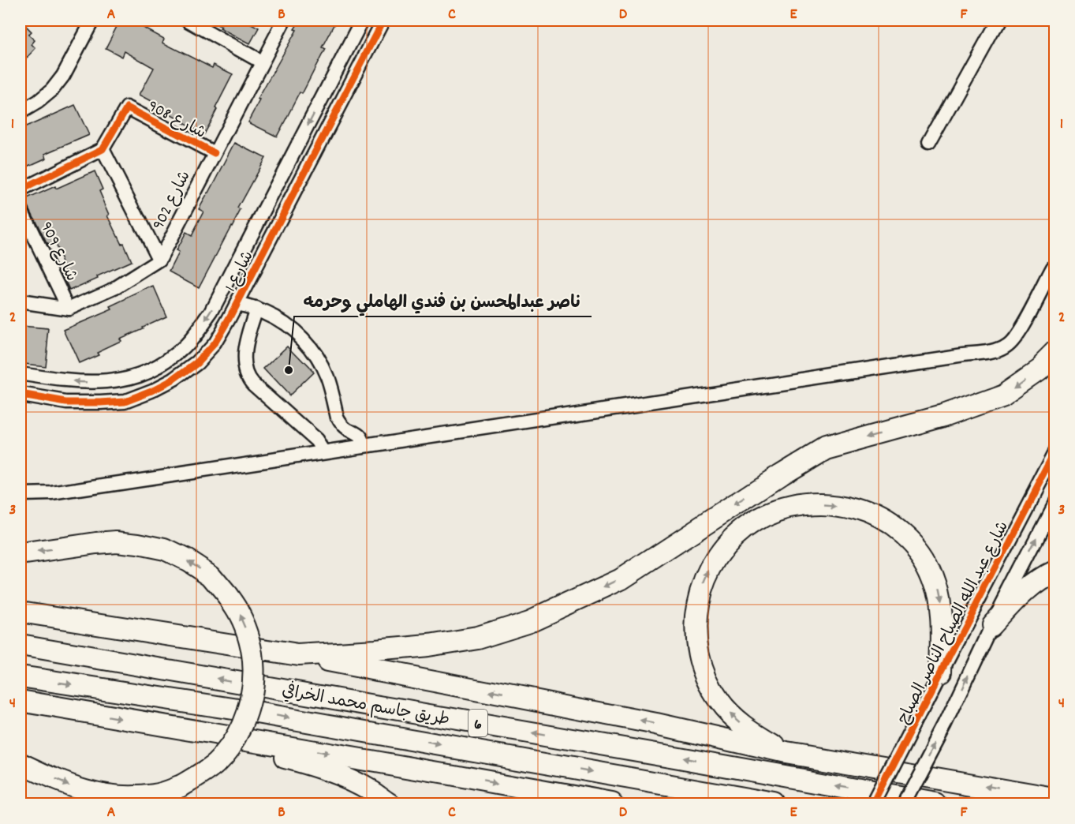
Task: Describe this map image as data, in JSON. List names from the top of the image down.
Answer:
{
  "streets": {
    "highway": ["طريق جاسم محمد الخرافي", "6"],
    "street": [
      "شارع 908",
      "شارع 902",
      "شارع 909",
      "شارع 1",
      "شارع عبد الله الصباح الناصر الصباح"
    ]
  },
  "crossings": [
    ["شارع 908", "شارع 902"]
  ],
  "places": ["ناصر عبدالمحسن بن فندي الهاملي وحرمه"],
  "grid": {
    "columns": [
      "A",
      "B",
      "C",
      "D",
      "E",
      "F"
    ],
    "rows": [
      "1",
      "2",
      "3",
      "4"
    ]
  }
}
